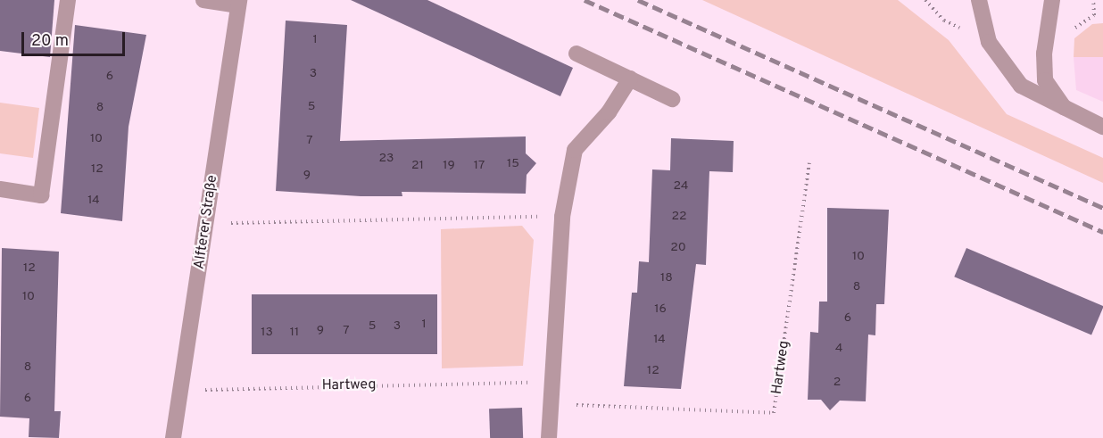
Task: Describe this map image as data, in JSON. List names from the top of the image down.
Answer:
{
  "streets": {
    "street": ["Alfterer Straße"],
    "path": ["Hartweg"]
  },
  "crossings": [
    ["Alfterer Straße", "Hartweg"]
  ],
  "house_numbers": [
    "1",
    "3",
    "6",
    "5",
    "8",
    "10",
    "7",
    "23",
    "15",
    "21",
    "19",
    "17",
    "12",
    "9",
    "24",
    "14",
    "22",
    "20",
    "10",
    "12",
    "18",
    "8",
    "10",
    "16",
    "6",
    "1",
    "5",
    "3",
    "9",
    "7",
    "13",
    "11",
    "14",
    "4",
    "8",
    "12",
    "2",
    "6"
  ],
  "scale_bar": "20 m"
}
